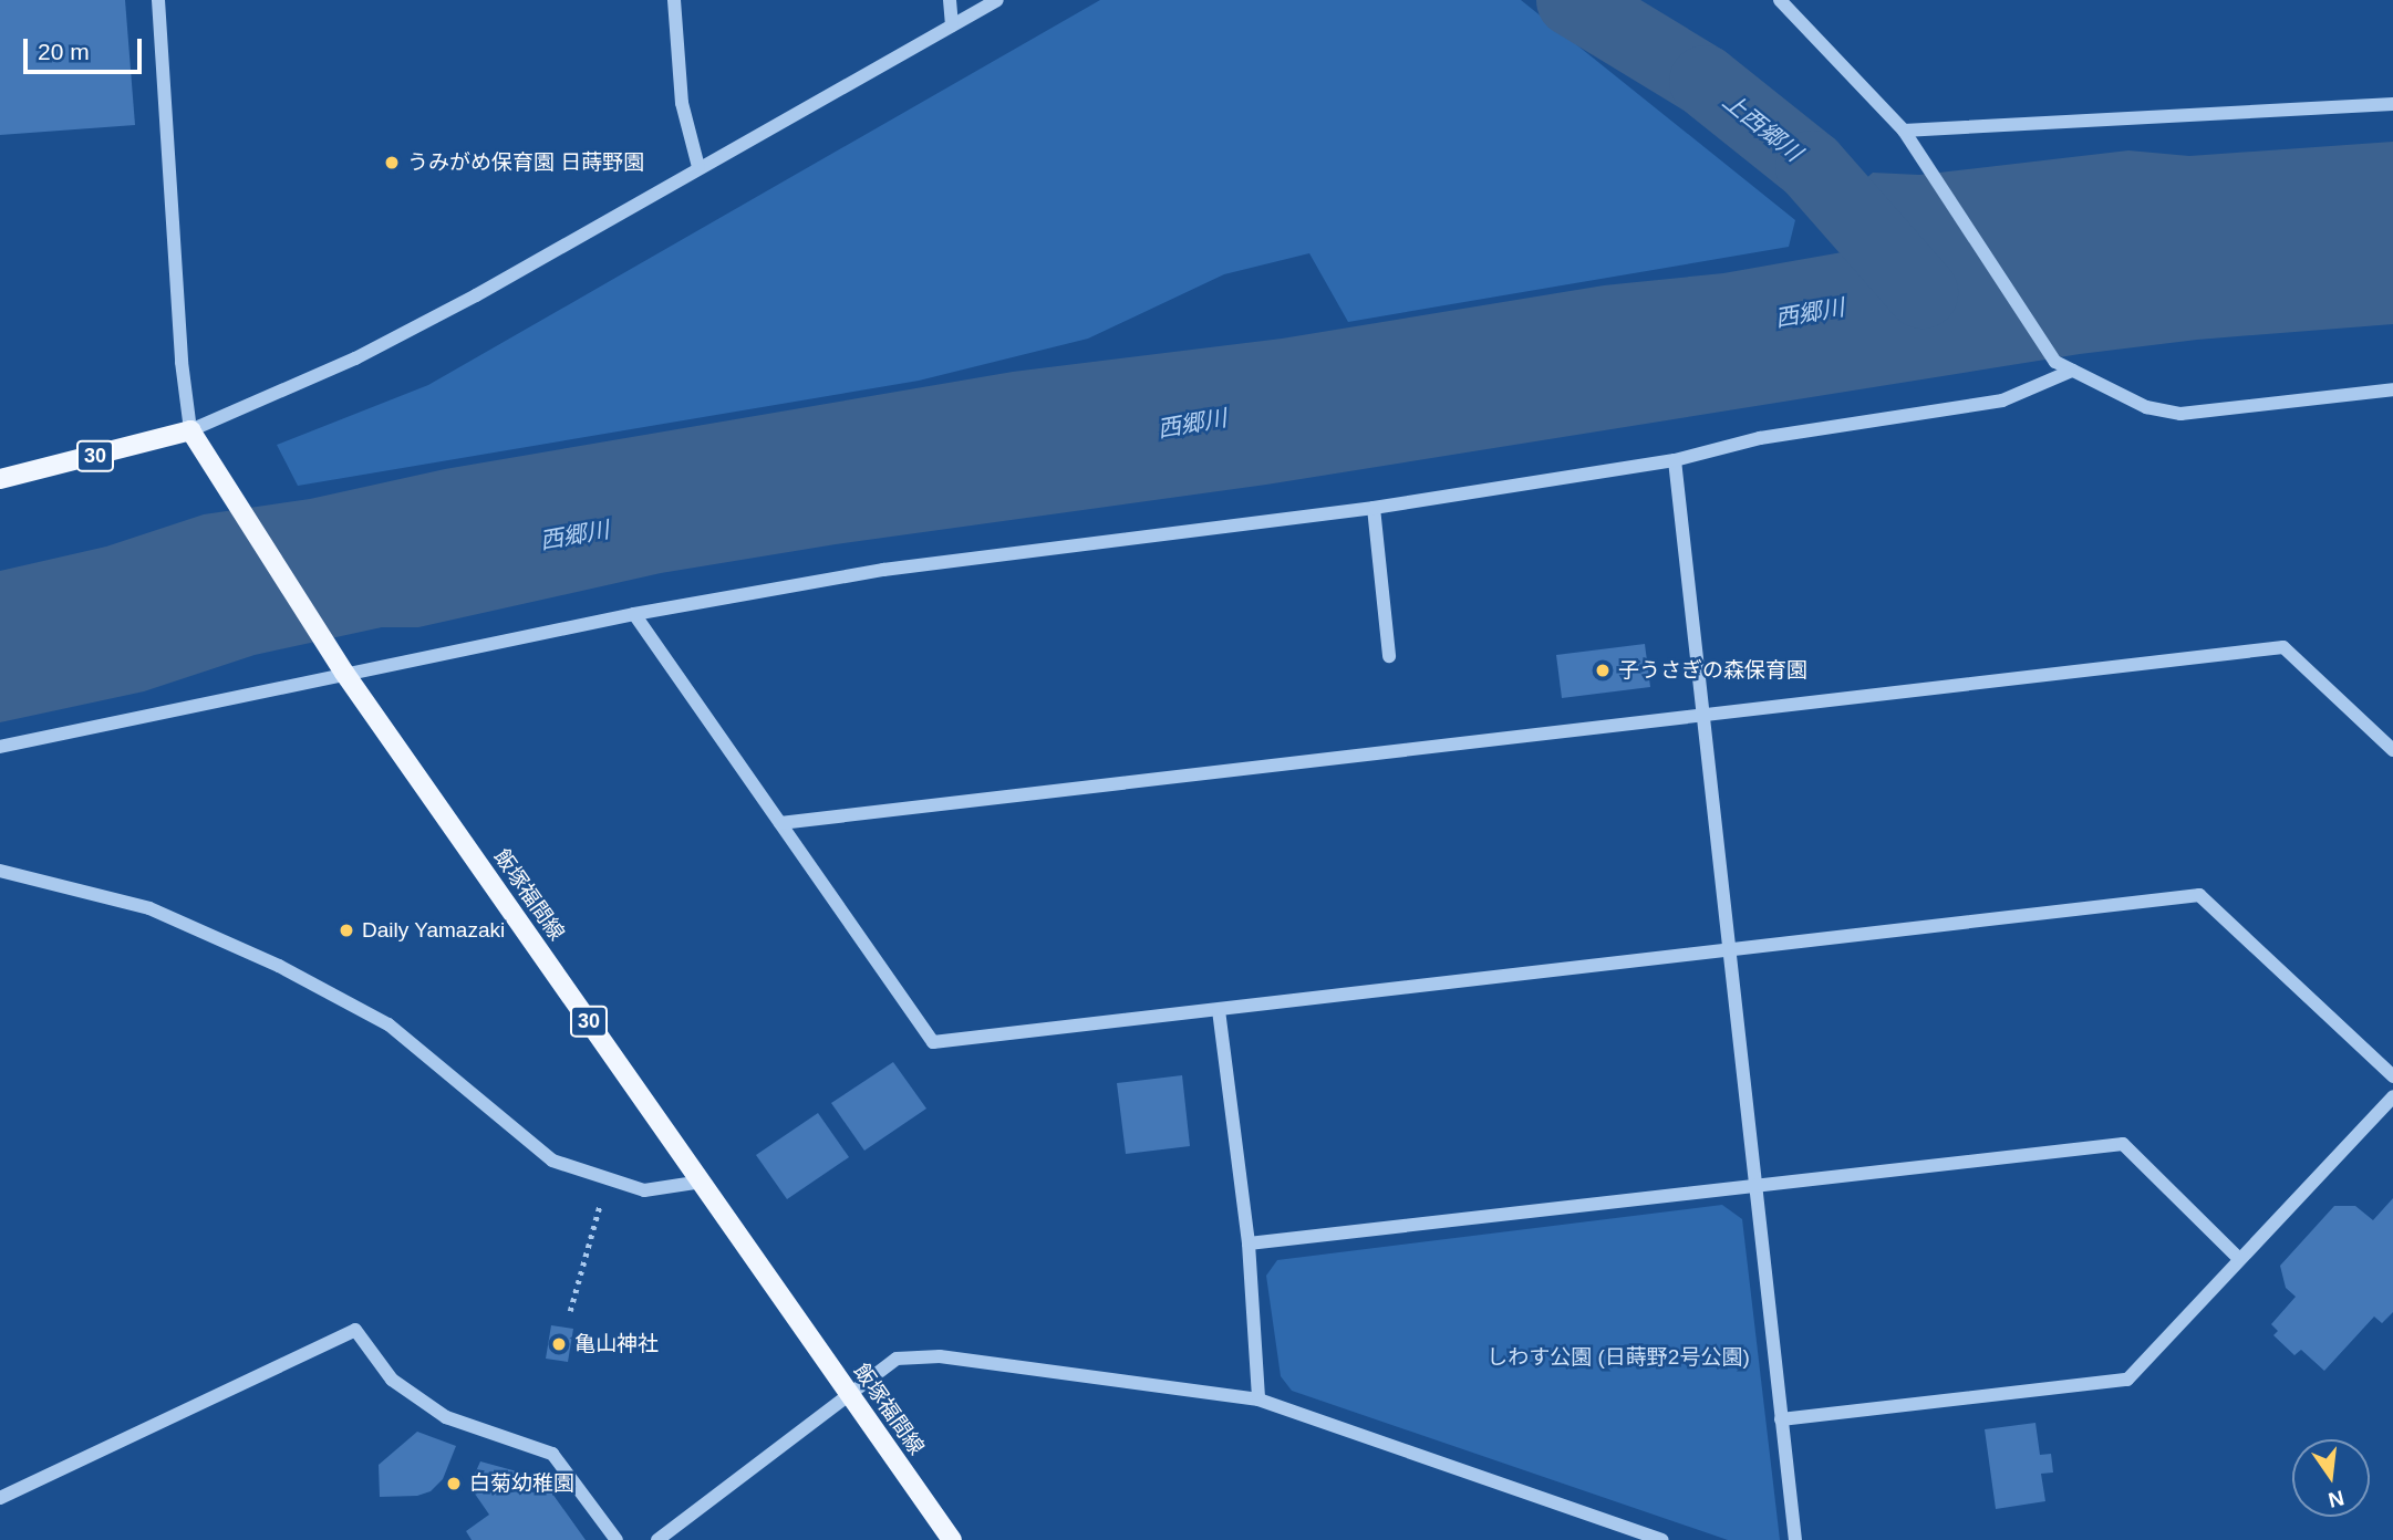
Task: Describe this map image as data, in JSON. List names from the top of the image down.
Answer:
{
  "streets": {
    "main road": ["30", "飯塚福間線"]
  },
  "crossings": [
    ["30", "飯塚福間線"]
  ],
  "water": ["上西郷川", "西郷川"],
  "parks": ["しわす公園 (日蒔野2号公園)"],
  "places": [
    "うみがめ保育園 日蒔野園",
    "子うさぎの森保育園",
    "Daily Yamazaki",
    "亀山神社",
    "白菊幼稚園"
  ],
  "scale_bar": "20 m",
  "north": "bottom"
}
